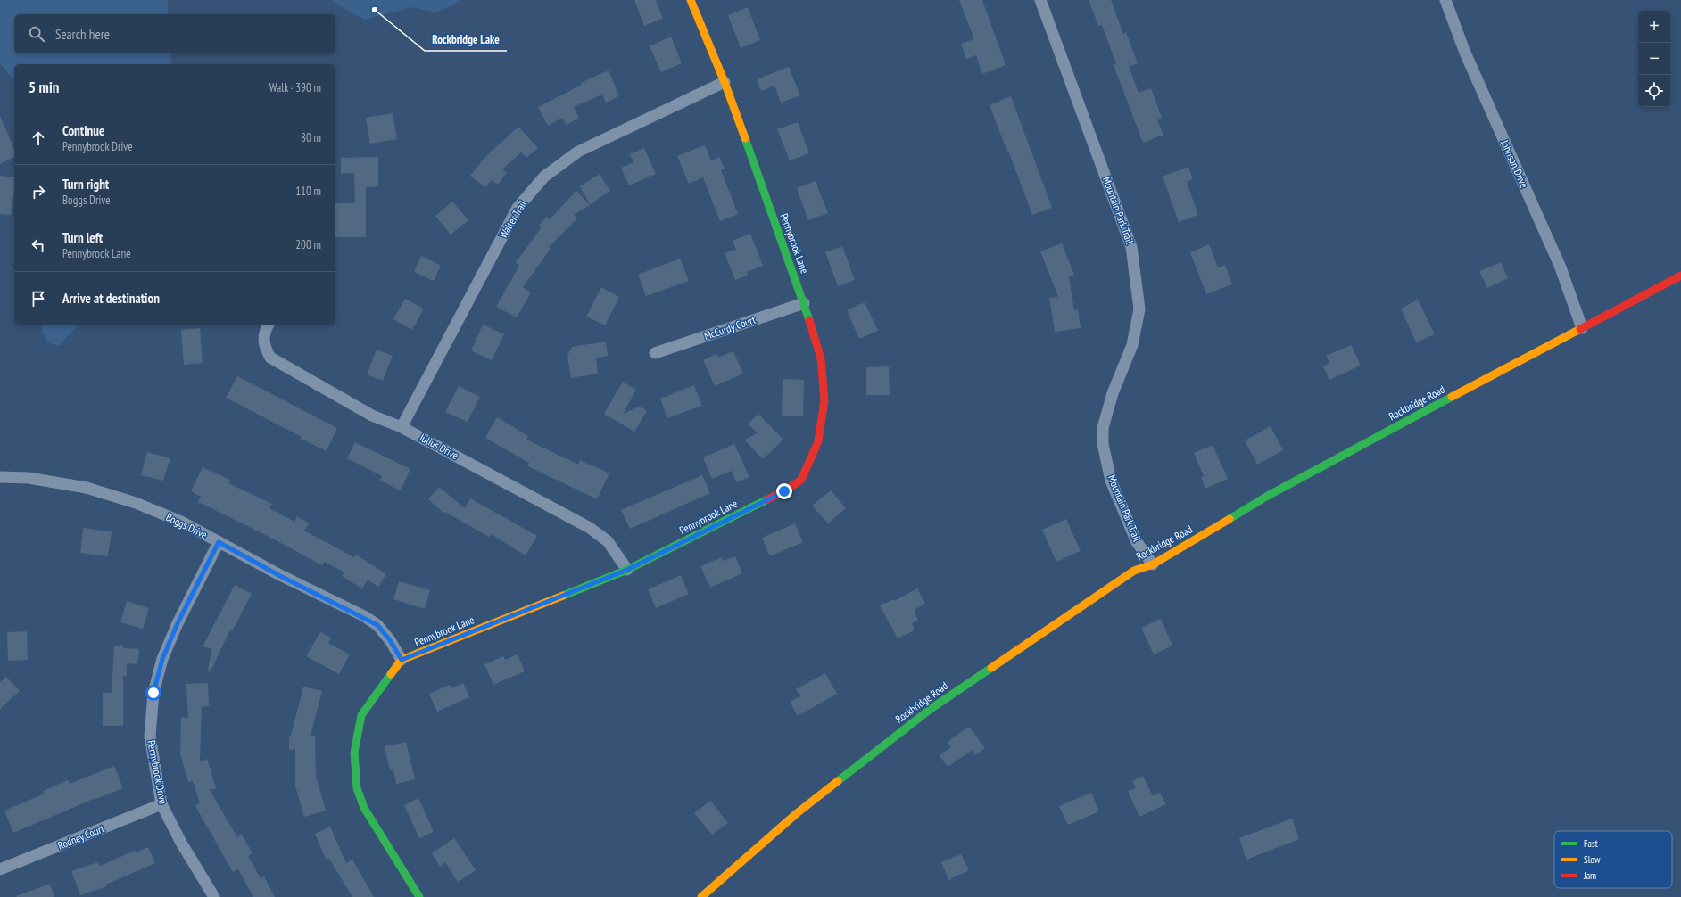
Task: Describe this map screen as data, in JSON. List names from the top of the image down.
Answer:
{
  "streets": {
    "street": [
      "Johnson Drive",
      "Mountain Park Trail",
      "Walter Trail",
      "Pennybrook Lane",
      "McCurdy Court",
      "Rockbridge Road",
      "Julius Drive",
      "Boggs Drive",
      "Pennybrook Drive",
      "Rodney Court"
    ]
  },
  "crossings": [
    ["Johnson Drive", "Rockbridge Road"],
    ["Mountain Park Trail", "Rockbridge Road"],
    ["Walter Trail", "Pennybrook Lane"],
    ["Walter Trail", "Julius Drive"],
    ["Pennybrook Lane", "McCurdy Court"],
    ["Pennybrook Lane", "Julius Drive"],
    ["Pennybrook Lane", "Boggs Drive"],
    ["Boggs Drive", "Pennybrook Drive"],
    ["Pennybrook Drive", "Rodney Court"]
  ],
  "places": ["Rockbridge Lake"],
  "legend": ["Fast", "Slow", "Jam"],
  "page": {
    "map_buttons": ["+", "−"],
    "search": "Search here",
    "heading": ["5 min", "Walk · 390 m"],
    "list": [
      ["Continue", "Pennybrook Drive", "80 m"],
      ["Turn right", "Boggs Drive", "110 m"],
      ["Turn left", "Pennybrook Lane", "200 m"],
      "Arrive at destination"
    ]
  }
}
